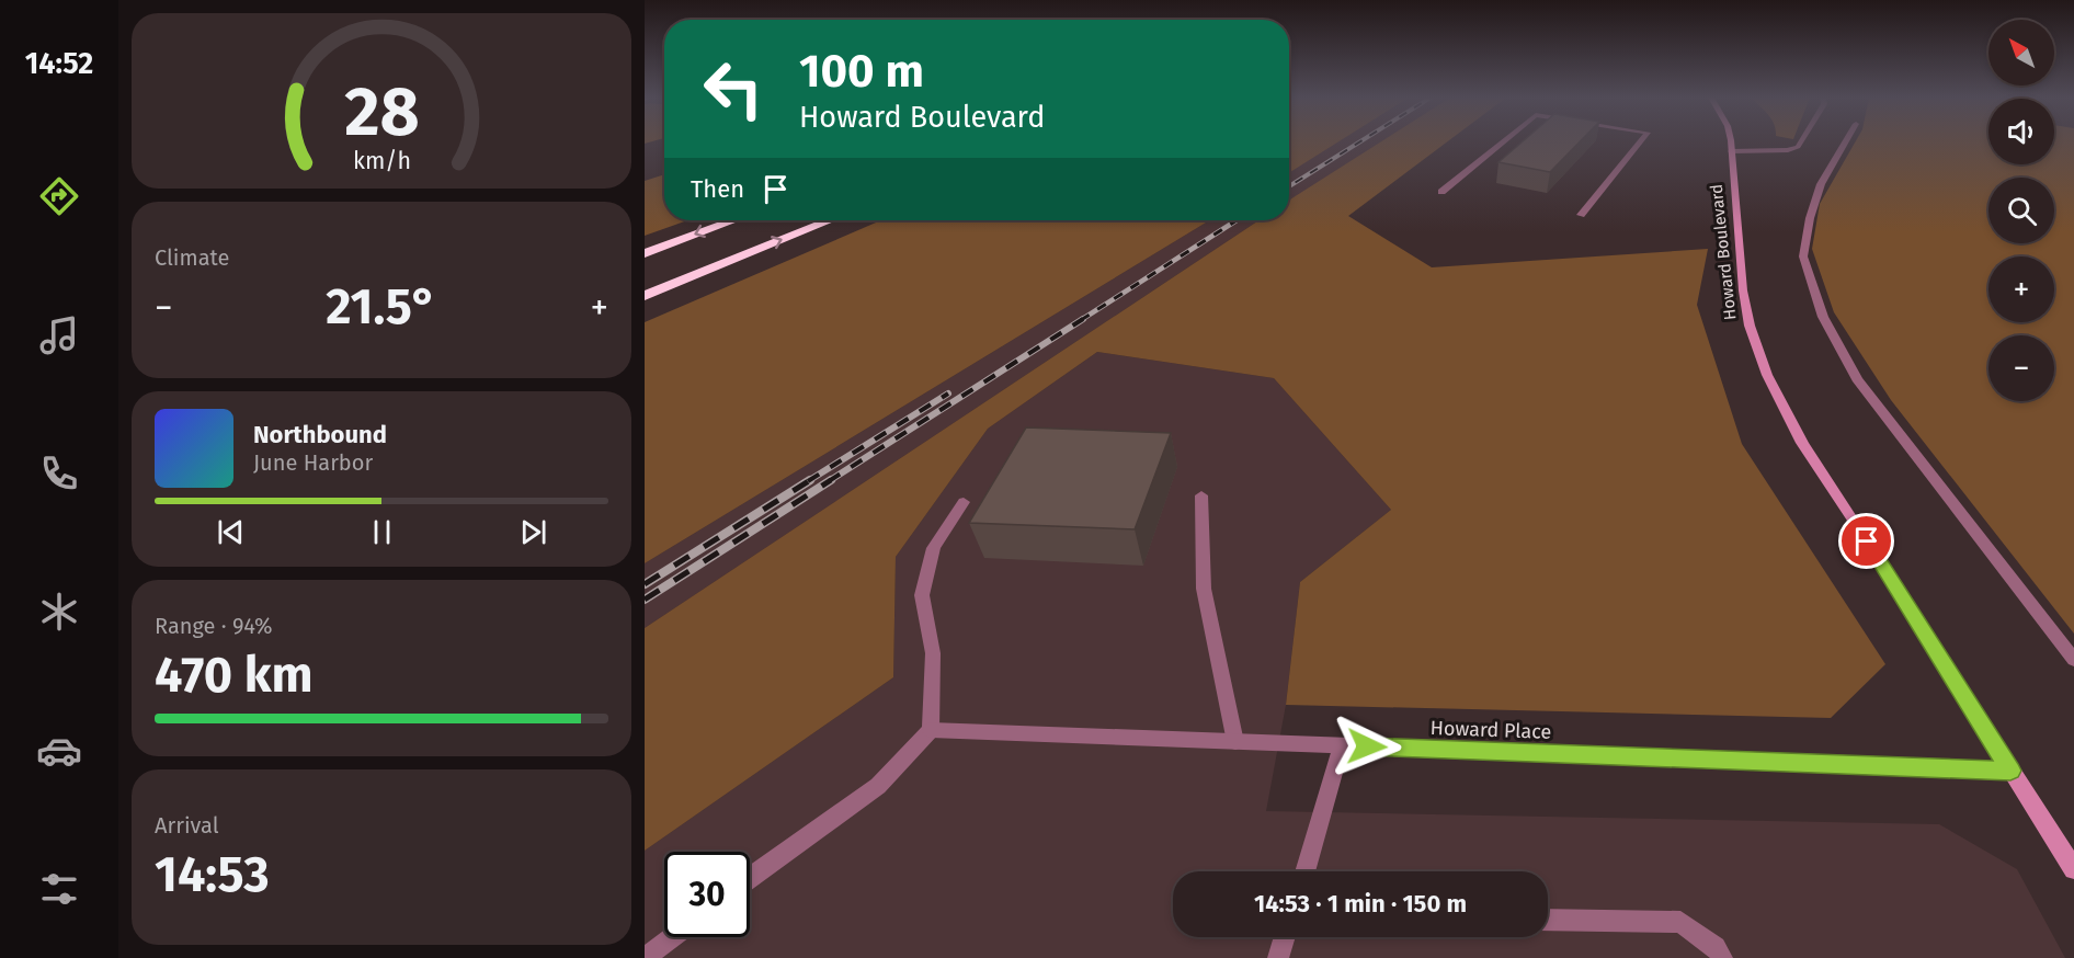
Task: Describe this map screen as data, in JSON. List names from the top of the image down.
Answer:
{
  "streets": {
    "main road": ["Howard Boulevard"],
    "street": ["Howard Place"]
  },
  "crossings": [
    ["Howard Boulevard", "Howard Place"]
  ],
  "north": "top left",
  "page": {
    "tabs": "14:52",
    "map_buttons": ["+", "−"],
    "turn": ["100 m", "Howard Boulevard"],
    "then": "Then",
    "tile": [
      "Climate",
      ["Range · 94%", "470 km"],
      ["Arrival", "14:53"]
    ],
    "heat": ["−", "21.5°", "+"],
    "song": ["Northbound", "June Harbor"],
    "limit": "30",
    "trip": "14:53 · 1 min · 150 m",
    "gauge": ["28", "km/h"]
  }
}
